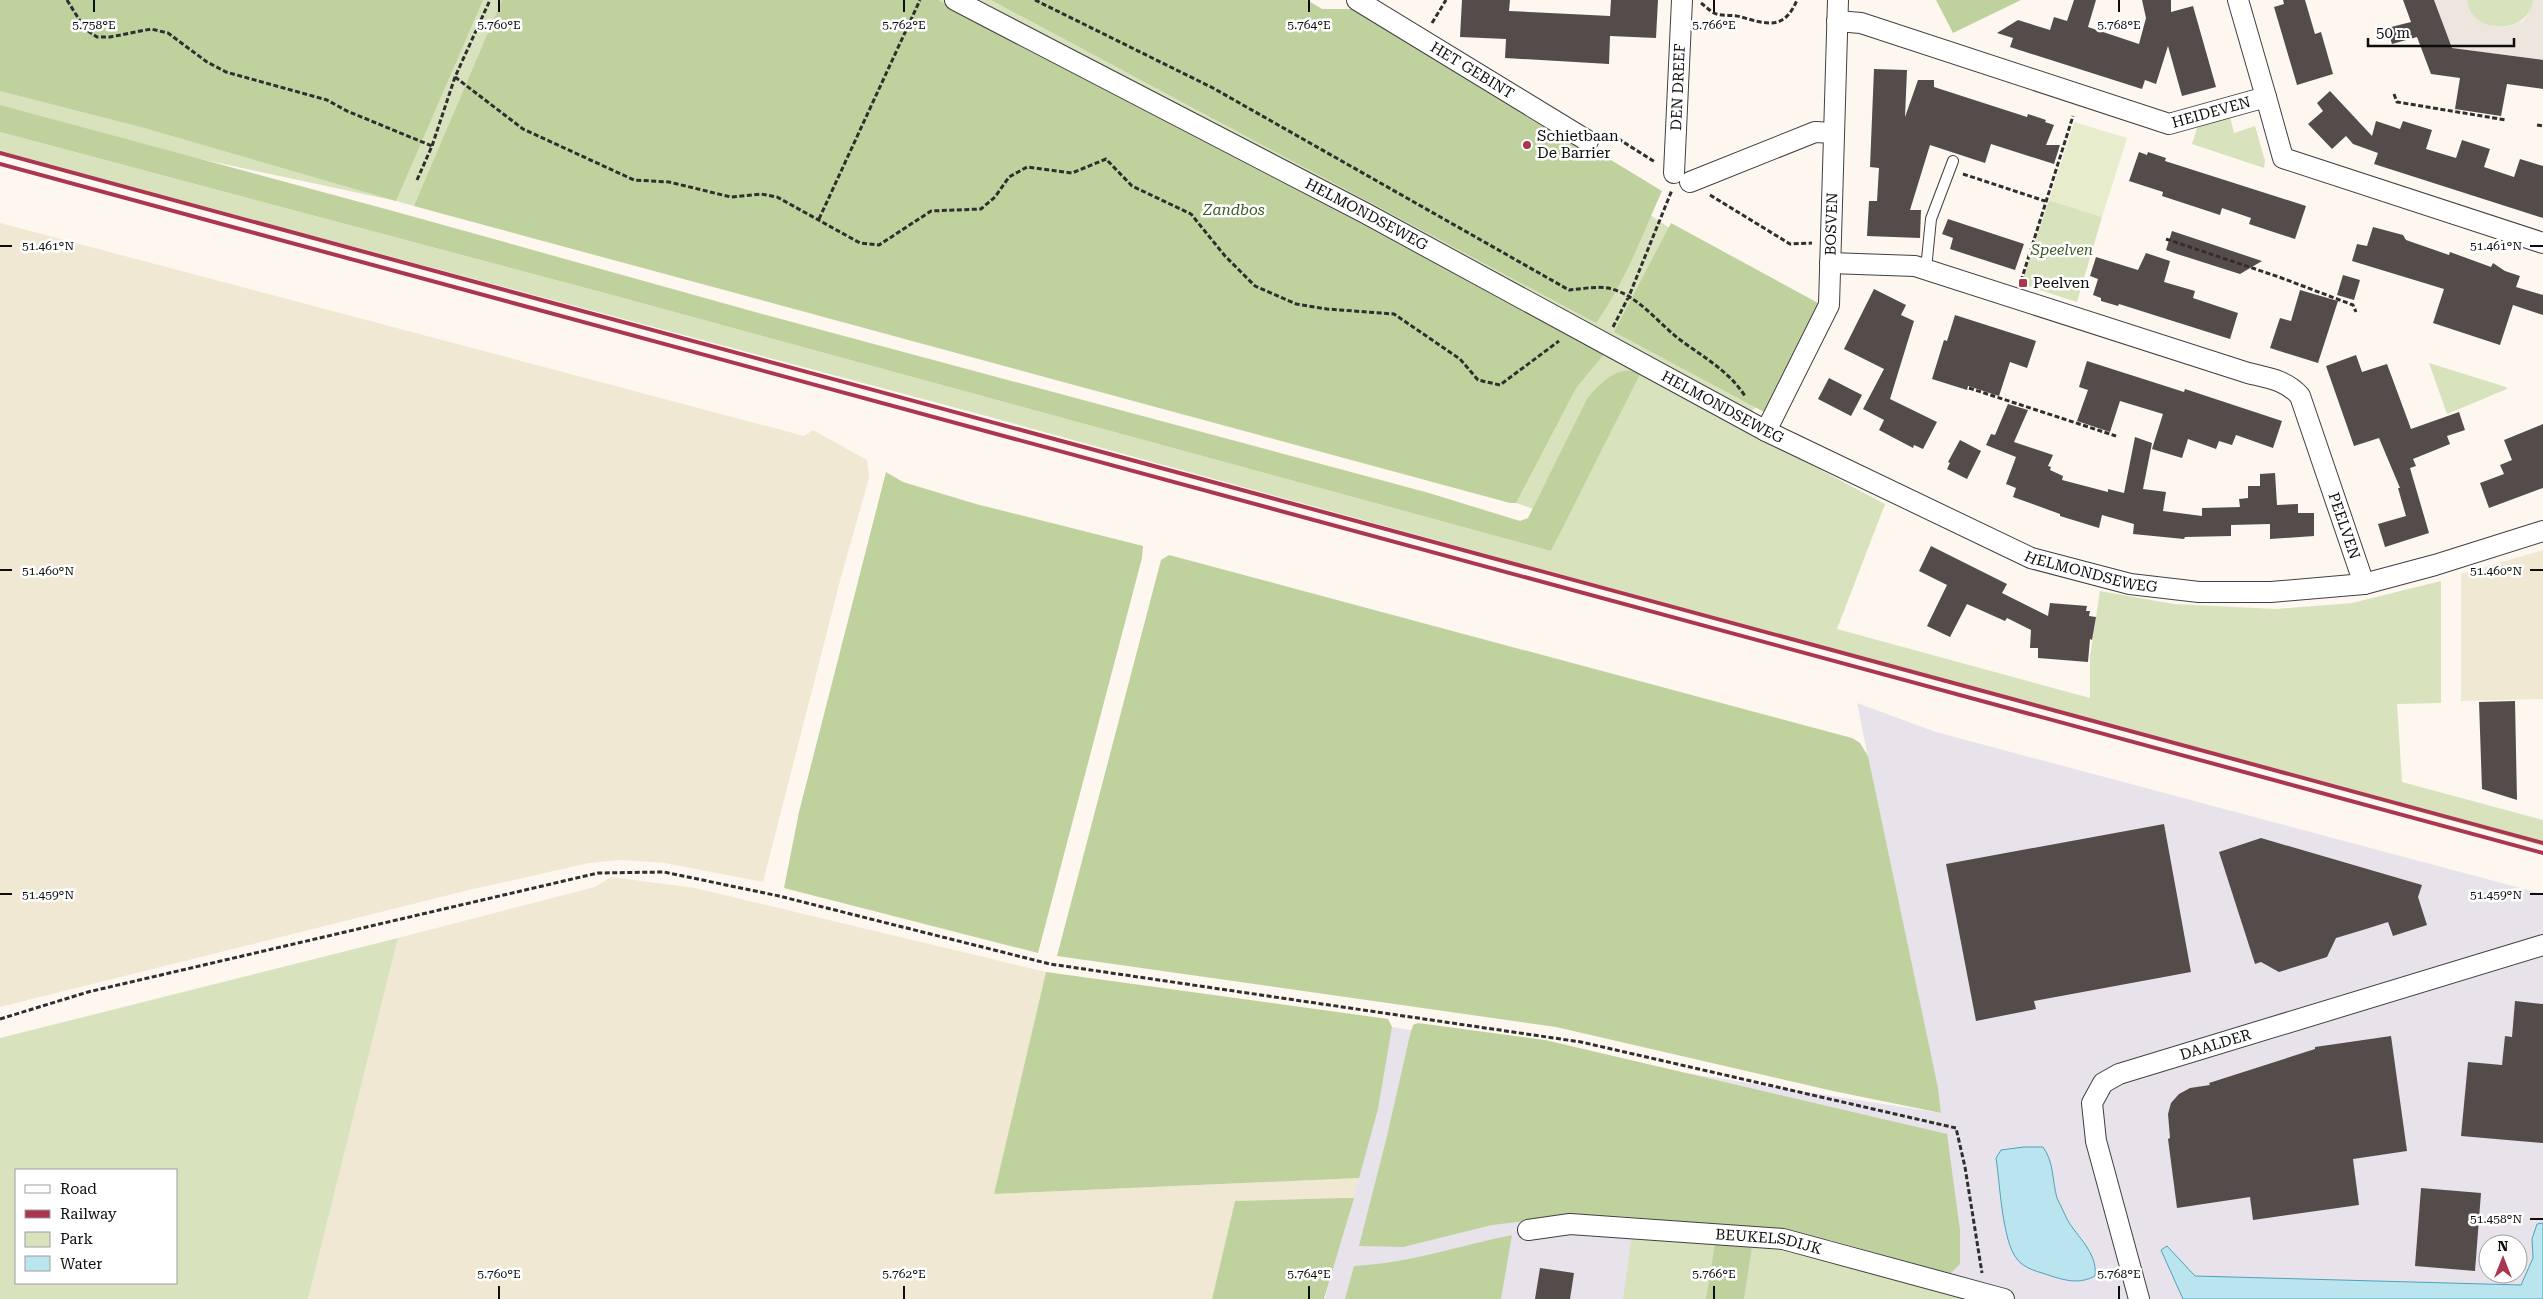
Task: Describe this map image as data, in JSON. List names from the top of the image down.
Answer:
{
  "streets": {
    "street": [
      "HET GEBINT",
      "DEN DREEF",
      "HEIDEVEN",
      "HELMONDSEWEG",
      "BOSVEN",
      "PEELVEN",
      "DAALDER",
      "BEUKELSDIJK"
    ]
  },
  "crossings": [
    ["DEN DREEF", "BOSVEN"],
    ["HEIDEVEN", "BOSVEN"],
    ["HELMONDSEWEG", "BOSVEN"],
    ["HELMONDSEWEG", "PEELVEN"],
    ["BOSVEN", "PEELVEN"]
  ],
  "parks": ["Zandbos", "Speelven"],
  "places": {
    "other": ["Schietbaan De Barrier"],
    "transit": ["Peelven"]
  },
  "legend": [
    "Road",
    "Railway",
    "Park",
    "Water"
  ],
  "scale_bar": "50 m",
  "north": "top",
  "coordinates": [
    "5.758°E",
    "5.760°E",
    "5.762°E",
    "5.764°E",
    "5.766°E",
    "5.768°E",
    "51.461°N",
    "51.460°N",
    "51.459°N",
    "51.458°N"
  ]
}
